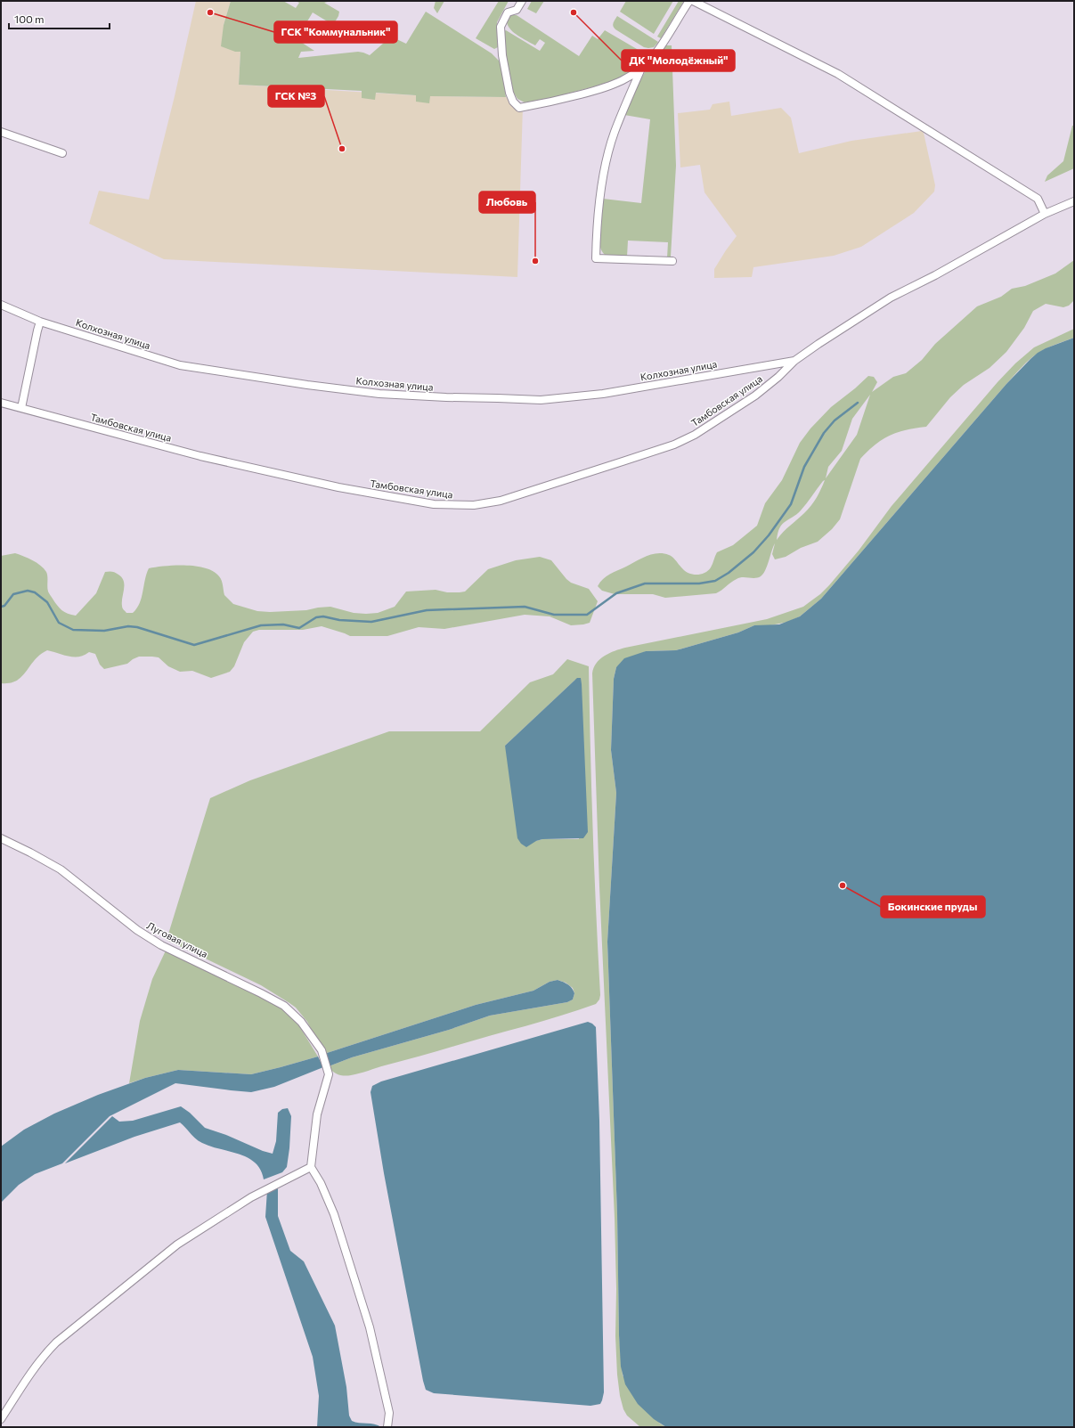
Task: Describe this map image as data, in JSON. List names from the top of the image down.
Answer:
{
  "streets": {
    "street": ["Колхозная улица", "Тамбовская улица", "Луговая улица"]
  },
  "crossings": [
    ["Колхозная улица", "Тамбовская улица"]
  ],
  "places": [
    "ГСК \"Коммунальник\"",
    "ДК \"Молодёжный\"",
    "ГСК №3",
    "Любовь",
    "Бокинские пруды"
  ],
  "scale_bar": "100 m"
}
